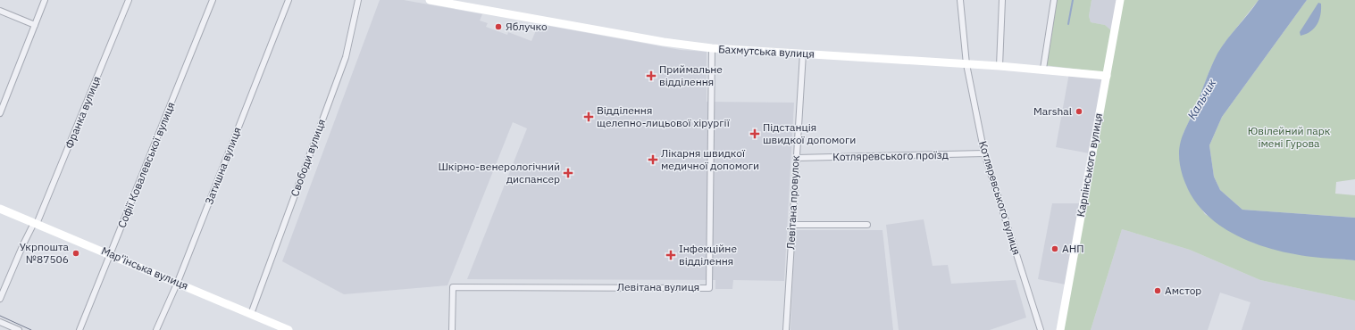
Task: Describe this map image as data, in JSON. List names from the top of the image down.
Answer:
{
  "streets": {
    "street": [
      "Бахмутська вулиця",
      "Франка вулиця",
      "Котляревського проїзд",
      "Свободи вулиця",
      "Софії Ковалевської вулиця",
      "Карпінського вулиця",
      "Затишна вулиця",
      "Котляревського вулиця",
      "Левітана провулок",
      "Мар'їнська вулиця",
      "Левітана вулиця"
    ]
  },
  "crossings": [
    ["Бахмутська вулиця", "Карпінського вулиця"],
    ["Бахмутська вулиця", "Котляревського вулиця"],
    ["Бахмутська вулиця", "Левітана провулок"],
    ["Бахмутська вулиця", "Левітана вулиця"],
    ["Франка вулиця", "Мар'їнська вулиця"],
    ["Котляревського проїзд", "Котляревського вулиця"],
    ["Котляревського проїзд", "Левітана провулок"],
    ["Свободи вулиця", "Мар'їнська вулиця"],
    ["Софії Ковалевської вулиця", "Мар'їнська вулиця"],
    ["Затишна вулиця", "Мар'їнська вулиця"]
  ],
  "water": ["Кальчик"],
  "parks": ["Ювілейний парк імені Гурова"],
  "places": {
    "other": [
      "Яблучко",
      "Marshal",
      "АНП",
      "Укрпошта №87506",
      "Амстор"
    ],
    "health": [
      "Приймальне відділення",
      "Відділення щелепно-лицьової хірургії",
      "Підстанція швидкої допомоги",
      "Лікарня швидкої медичної допомоги",
      "Шкірно-венерологічний диспансер",
      "Інфекційне відділення"
    ]
  }
}
